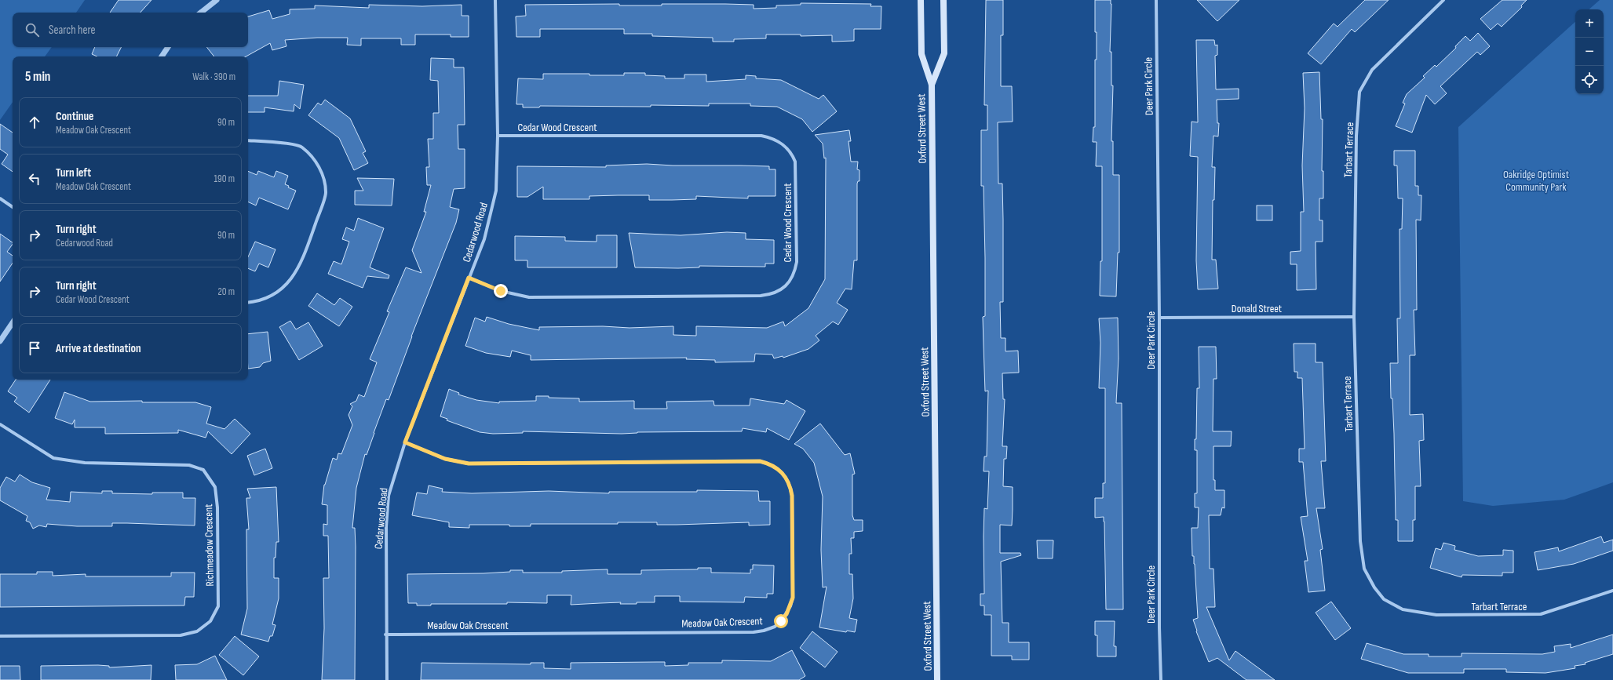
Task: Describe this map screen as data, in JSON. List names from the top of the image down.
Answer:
{
  "streets": {
    "main road": ["Oxford Street West"],
    "street": [
      "Deer Park Circle",
      "Cedar Wood Crescent",
      "Tarbart Terrace",
      "Cedarwood Road",
      "Donald Street",
      "Richmeadow Crescent",
      "Meadow Oak Crescent"
    ]
  },
  "crossings": [
    ["Deer Park Circle", "Donald Street"],
    ["Cedar Wood Crescent", "Cedarwood Road"],
    ["Tarbart Terrace", "Donald Street"],
    ["Cedarwood Road", "Meadow Oak Crescent"]
  ],
  "parks": ["Oakridge Optimist Community Park"],
  "page": {
    "map_buttons": ["+", "−"],
    "search": "Search here",
    "heading": ["5 min", "Walk · 390 m"],
    "list": [
      ["Continue", "Meadow Oak Crescent", "90 m"],
      ["Turn left", "Meadow Oak Crescent", "190 m"],
      ["Turn right", "Cedarwood Road", "90 m"],
      ["Turn right", "Cedar Wood Crescent", "20 m"],
      "Arrive at destination"
    ]
  }
}
